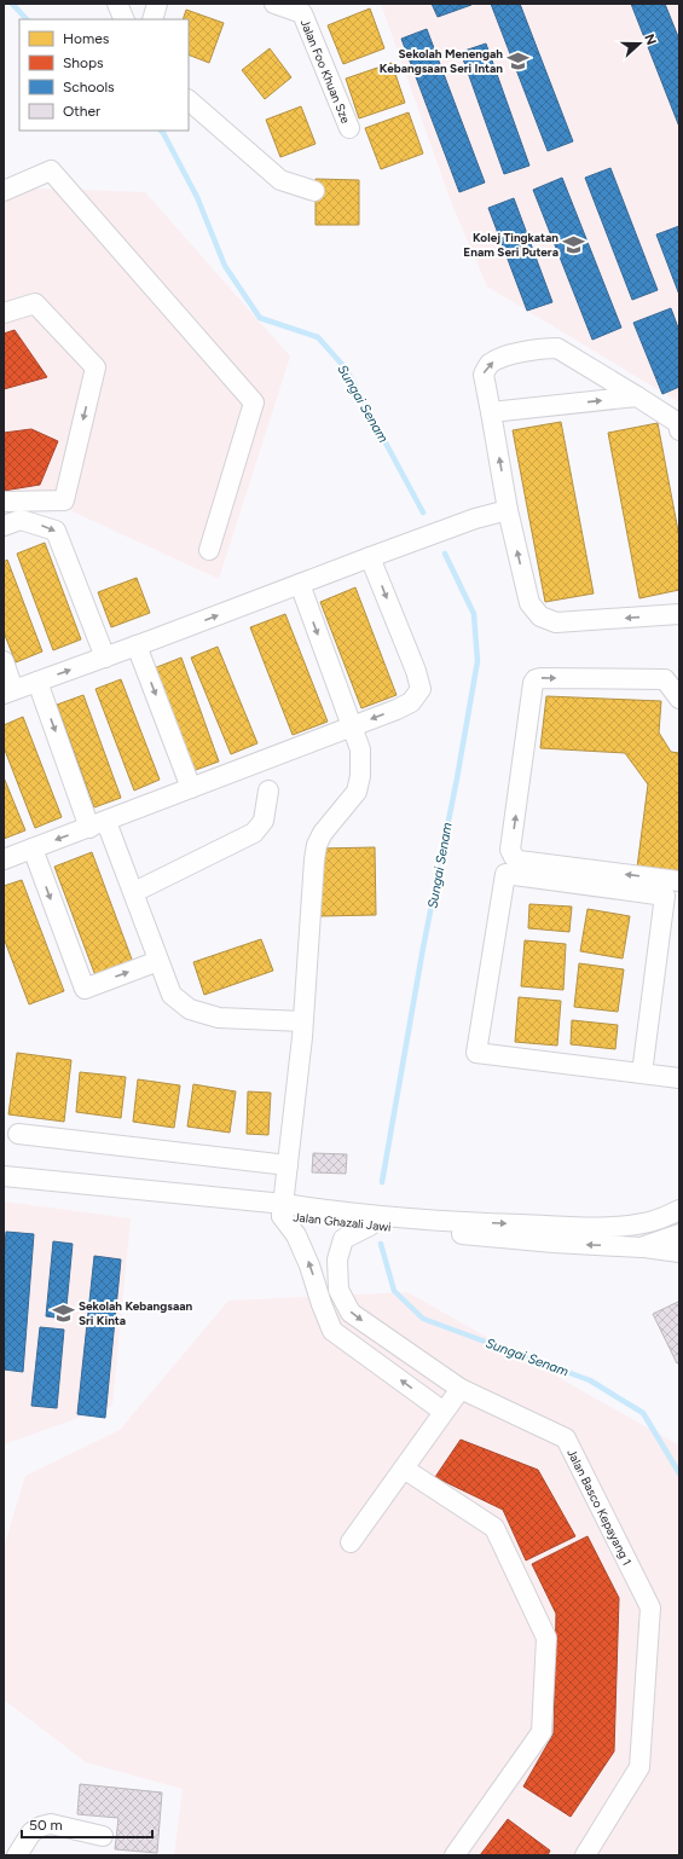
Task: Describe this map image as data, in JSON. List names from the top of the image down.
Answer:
{
  "streets": {
    "street": ["Jalan Foo Khuan Sze", "Jalan Ghazali Jawi", "Jalan Basco Kepayang 1"]
  },
  "crossings": [
    ["Jalan Ghazali Jawi", "Jalan Basco Kepayang 1"]
  ],
  "water": ["Sungai Senam"],
  "places": {
    "school or university": ["Sekolah Menengah Kebangsaan Seri Intan", "Kolej Tingkatan Enam Seri Putera", "Sekolah Kebangsaan Sri Kinta"]
  },
  "legend": [
    "Homes",
    "Shops",
    "Schools",
    "Other"
  ],
  "scale_bar": "50 m",
  "north": "right"
}
